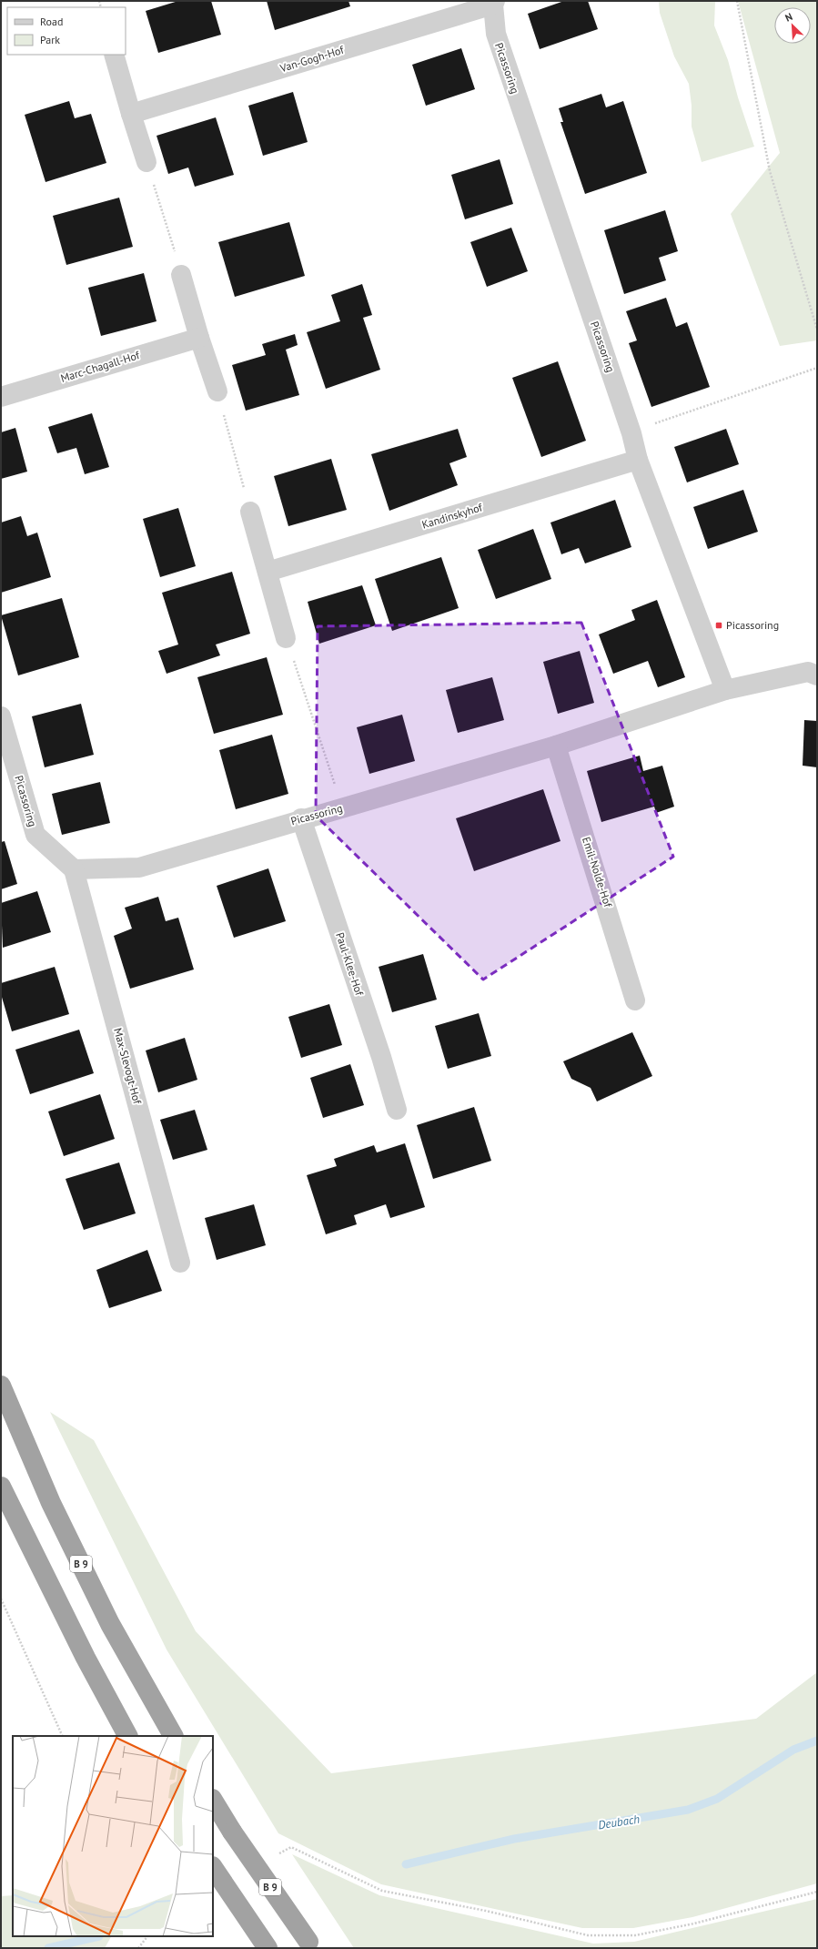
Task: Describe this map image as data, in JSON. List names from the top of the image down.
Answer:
{
  "streets": {
    "highway": ["B 9"],
    "street": [
      "Van-Gogh-Hof",
      "Picassoring",
      "Marc-Chagall-Hof",
      "Kandinskyhof",
      "Emil-Nolde-Hof",
      "Paul-Klee-Hof",
      "Max-Slevogt-Hof"
    ]
  },
  "crossings": [
    ["Van-Gogh-Hof", "Picassoring"],
    ["Picassoring", "Kandinskyhof"],
    ["Picassoring", "Emil-Nolde-Hof"],
    ["Picassoring", "Paul-Klee-Hof"],
    ["Picassoring", "Max-Slevogt-Hof"]
  ],
  "water": ["Deubach"],
  "places": {
    "transit": ["Picassoring"]
  },
  "legend": ["Road", "Park"],
  "north": "top left"
}
